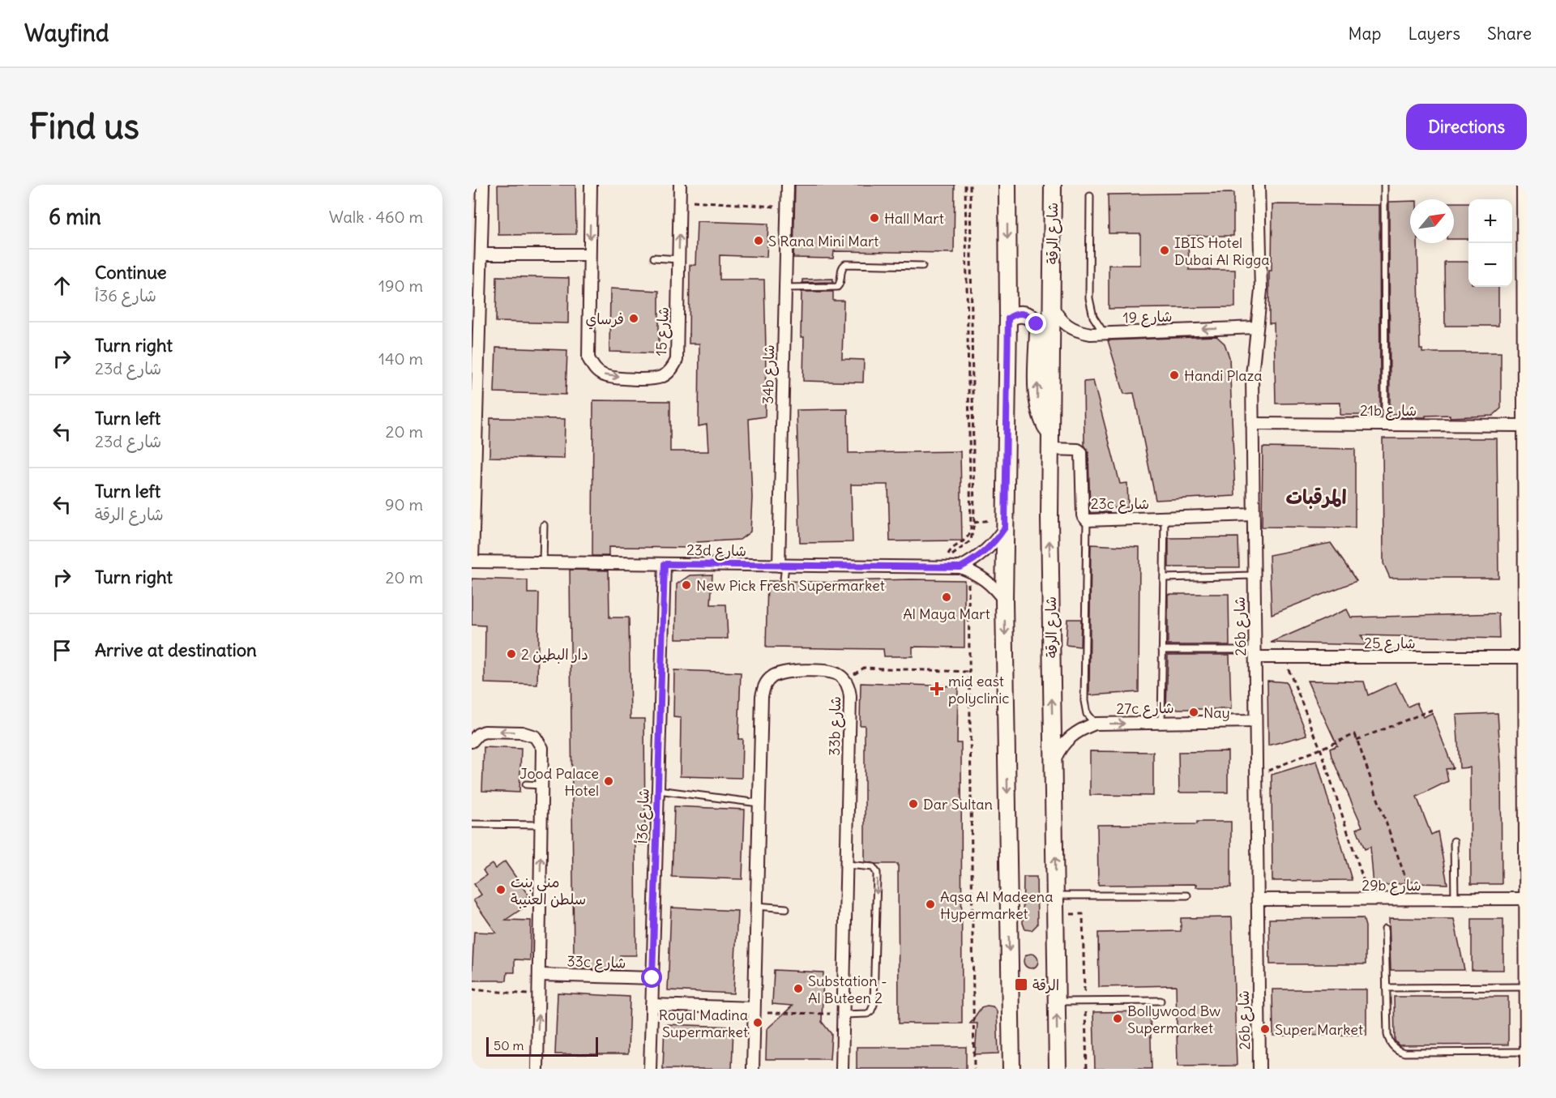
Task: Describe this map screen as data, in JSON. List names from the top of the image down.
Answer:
{
  "streets": {
    "street": [
      "شارع الرقة",
      "شارع 19",
      "شارع 15",
      "34b شارع",
      "21b شارع",
      "23c شارع",
      "23d شارع",
      "26b شارع",
      "شارع 25",
      "27c شارع",
      "33b شارع",
      "شارع 36أ",
      "29b شارع",
      "33c شارع"
    ]
  },
  "crossings": [
    ["شارع الرقة", "شارع 19"],
    ["شارع الرقة", "23c شارع"],
    ["شارع الرقة", "27c شارع"],
    ["شارع 19", "26b شارع"],
    ["34b شارع", "23d شارع"],
    ["21b شارع", "26b شارع"],
    ["23c شارع", "26b شارع"],
    ["23d شارع", "شارع 36أ"],
    ["26b شارع", "شارع 25"],
    ["26b شارع", "27c شارع"],
    ["26b شارع", "29b شارع"],
    ["شارع 36أ", "33c شارع"]
  ],
  "one_way": ["شارع 19"],
  "districts": ["المرقبات"],
  "places": {
    "other": [
      "Hall Mart",
      "S Rana Mini Mart",
      "IBIS Hotel Dubai Al Rigga",
      "فرساي",
      "Handi Plaza",
      "New Pick Fresh Supermarket",
      "Al Maya Mart",
      "دار البطين 2",
      "Nay",
      "Jood Palace Hotel",
      "Dar Sultan",
      "منى بنت سلطن العنيبة",
      "Aqsa Al Madeena Hypermarket",
      "Substation - Al Buteen 2",
      "Bollywood Bw Supermarket",
      "Royal Madina Supermarket",
      "Super Market"
    ],
    "health": ["mid east polyclinic"],
    "transit": ["الرقة"]
  },
  "scale_bar": "50 m",
  "north": "top right",
  "page": {
    "header": "Wayfind",
    "nav": ["Map", "Layers", "Share"],
    "buttons": "Directions",
    "title": "Find us",
    "heading": ["6 min", "Walk · 460 m"],
    "map_buttons": ["+", "−"],
    "list": [
      ["Continue", "شارع 36أ", "190 m"],
      ["Turn right", "23d شارع", "140 m"],
      ["Turn left", "23d شارع", "20 m"],
      ["Turn left", "شارع الرقة", "90 m"],
      ["Turn right", "20 m"],
      "Arrive at destination"
    ],
    "scale": "50 m"
  }
}
